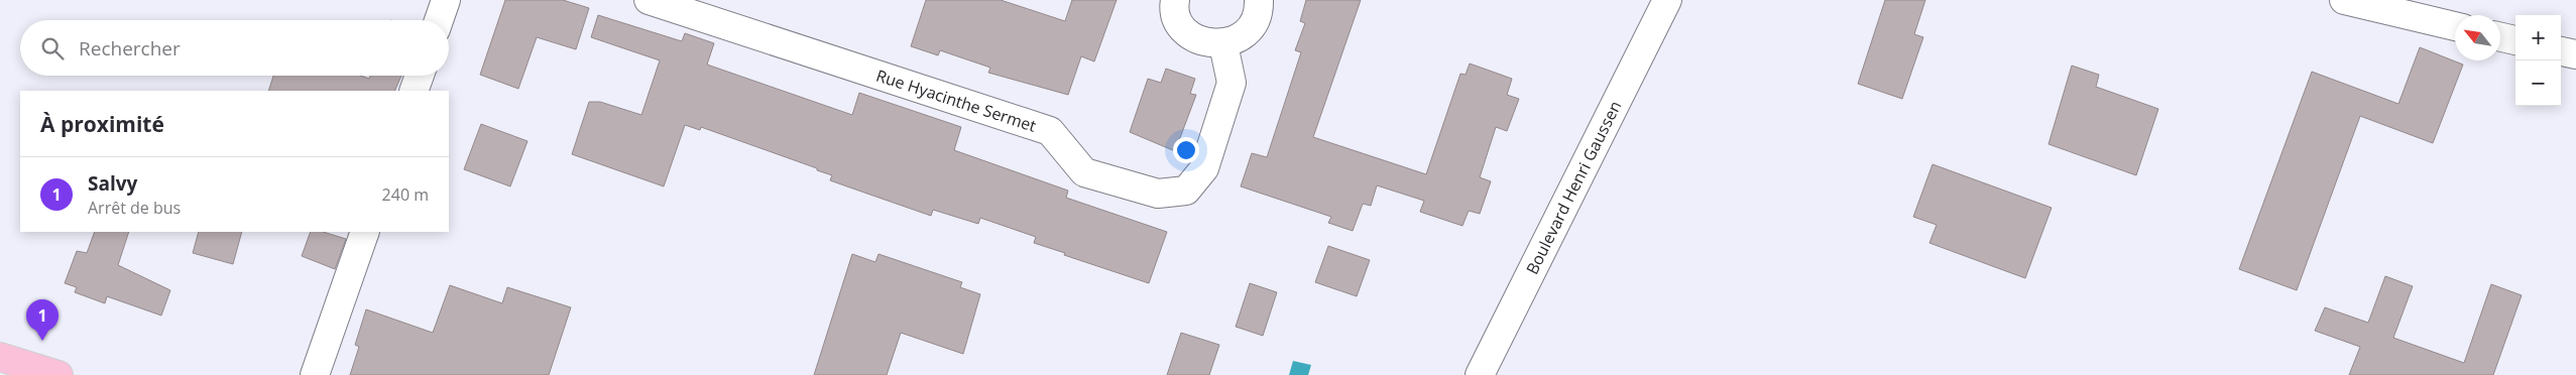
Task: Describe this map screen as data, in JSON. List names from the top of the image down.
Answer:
{
  "streets": {
    "street": ["Rue Hyacinthe Sermet", "Boulevard Henri Gaussen"]
  },
  "north": "top left",
  "page": {
    "map_buttons": ["+", "−"],
    "search": "Rechercher",
    "heading": "À proximité",
    "list": [
      {
        "mark": "1",
        "name": "Salvy",
        "note": "Arrêt de bus",
        "value": "240 m"
      }
    ],
    "pins": "1"
  }
}
